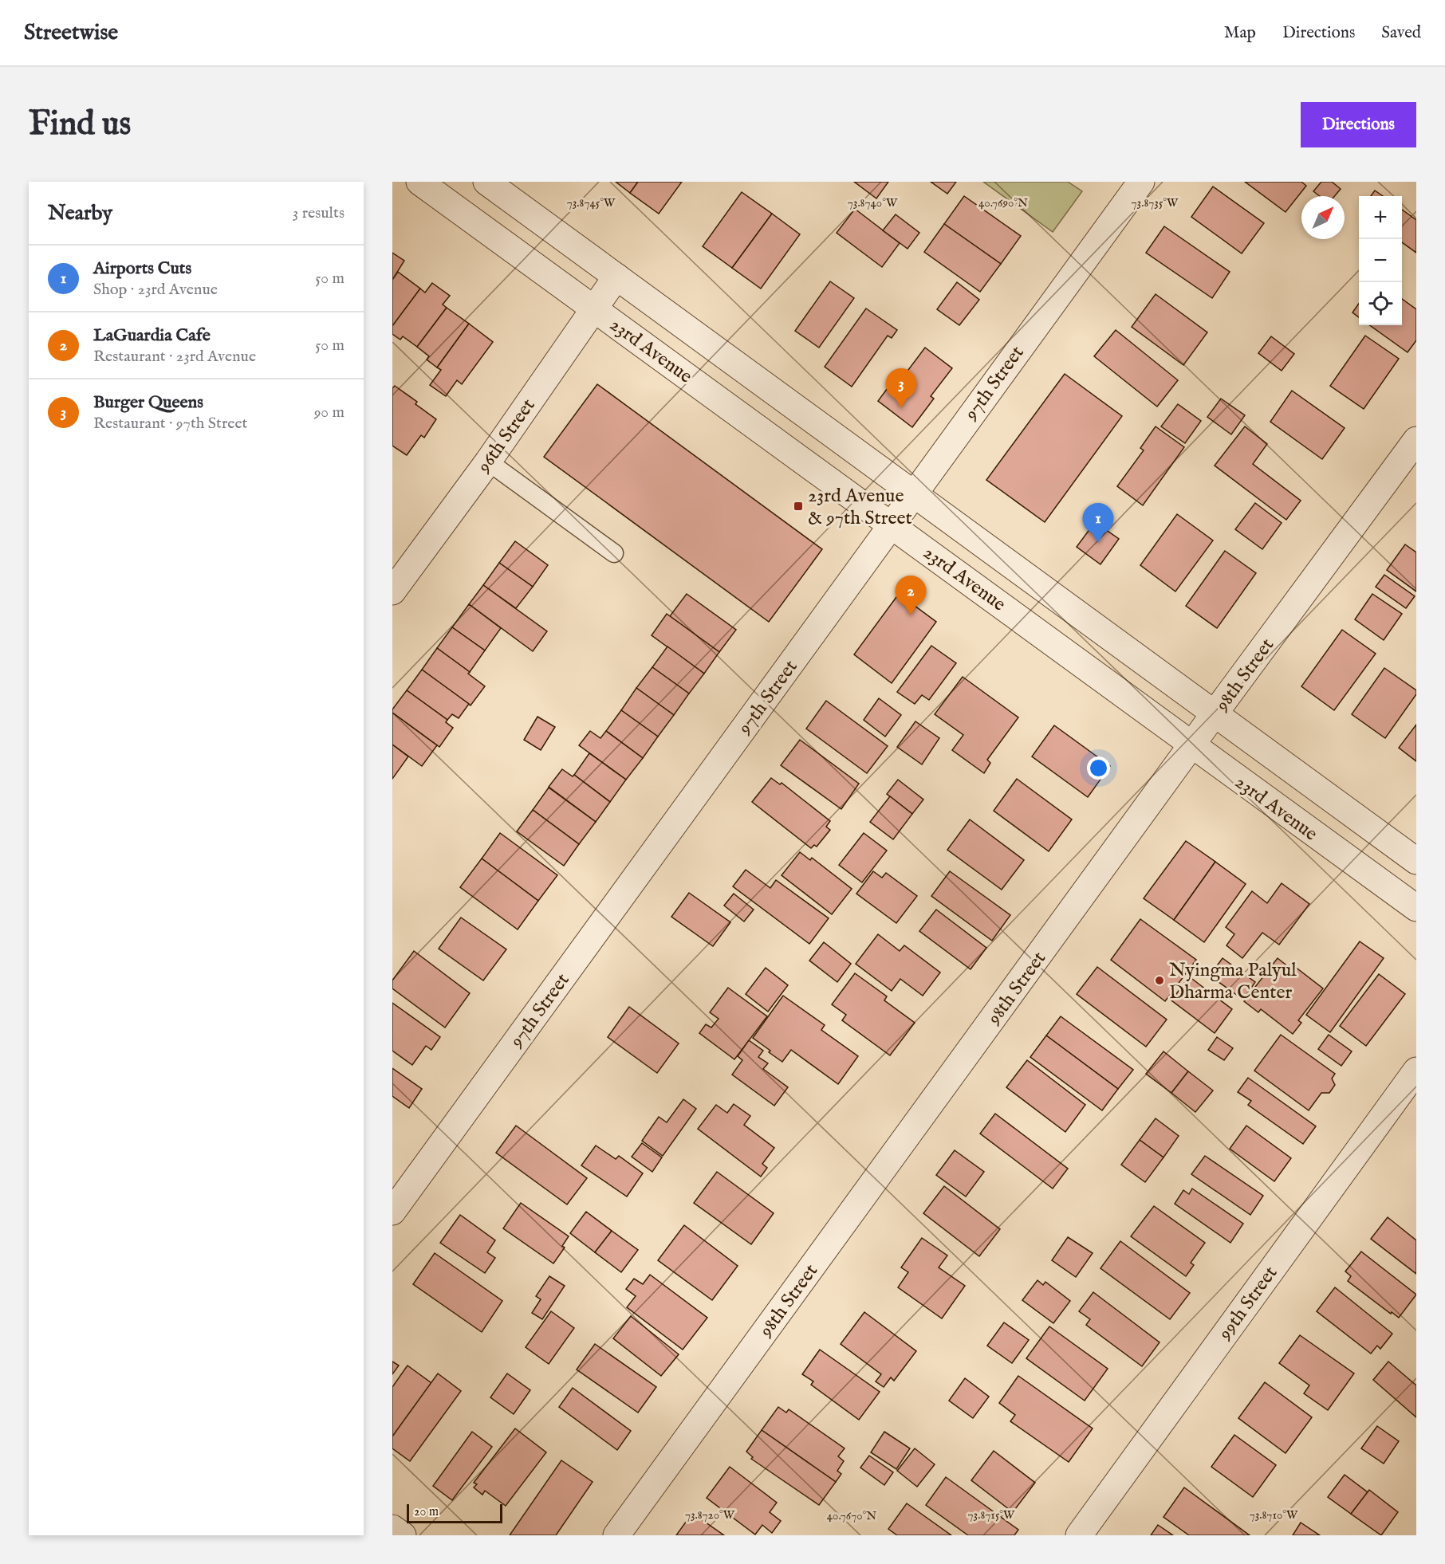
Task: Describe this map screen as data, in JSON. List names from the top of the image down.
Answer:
{
  "streets": {
    "street": [
      "23rd Avenue",
      "97th Street",
      "96th Street",
      "98th Street",
      "99th Street"
    ]
  },
  "crossings": [
    ["23rd Avenue", "97th Street"],
    ["23rd Avenue", "96th Street"],
    ["23rd Avenue", "98th Street"]
  ],
  "places": {
    "transit": ["23rd Avenue & 97th Street"],
    "other": ["Nyingma Palyul Dharma Center"]
  },
  "scale_bar": "20 m",
  "north": "top right",
  "page": {
    "header": "Streetwise",
    "nav": ["Map", "Directions", "Saved"],
    "buttons": "Directions",
    "title": "Find us",
    "heading": ["Nearby", "3 results"],
    "map_buttons": ["+", "−"],
    "list": [
      {
        "mark": "1",
        "name": "Airports Cuts",
        "note": "Shop · 23rd Avenue",
        "value": "50 m"
      },
      {
        "mark": "2",
        "name": "LaGuardia Cafe",
        "note": "Restaurant · 23rd Avenue",
        "value": "50 m"
      },
      {
        "mark": "3",
        "name": "Burger Queens",
        "note": "Restaurant · 97th Street",
        "value": "90 m"
      }
    ],
    "pins": ["3", "1", "2"],
    "scale": "20 m"
  },
  "coordinates": [
    "40.7690°N",
    "73.8745°W",
    "73.8740°W",
    "73.8735°W",
    "73.8720°W",
    "73.8715°W",
    "73.8710°W",
    "40.7670°N"
  ]
}
